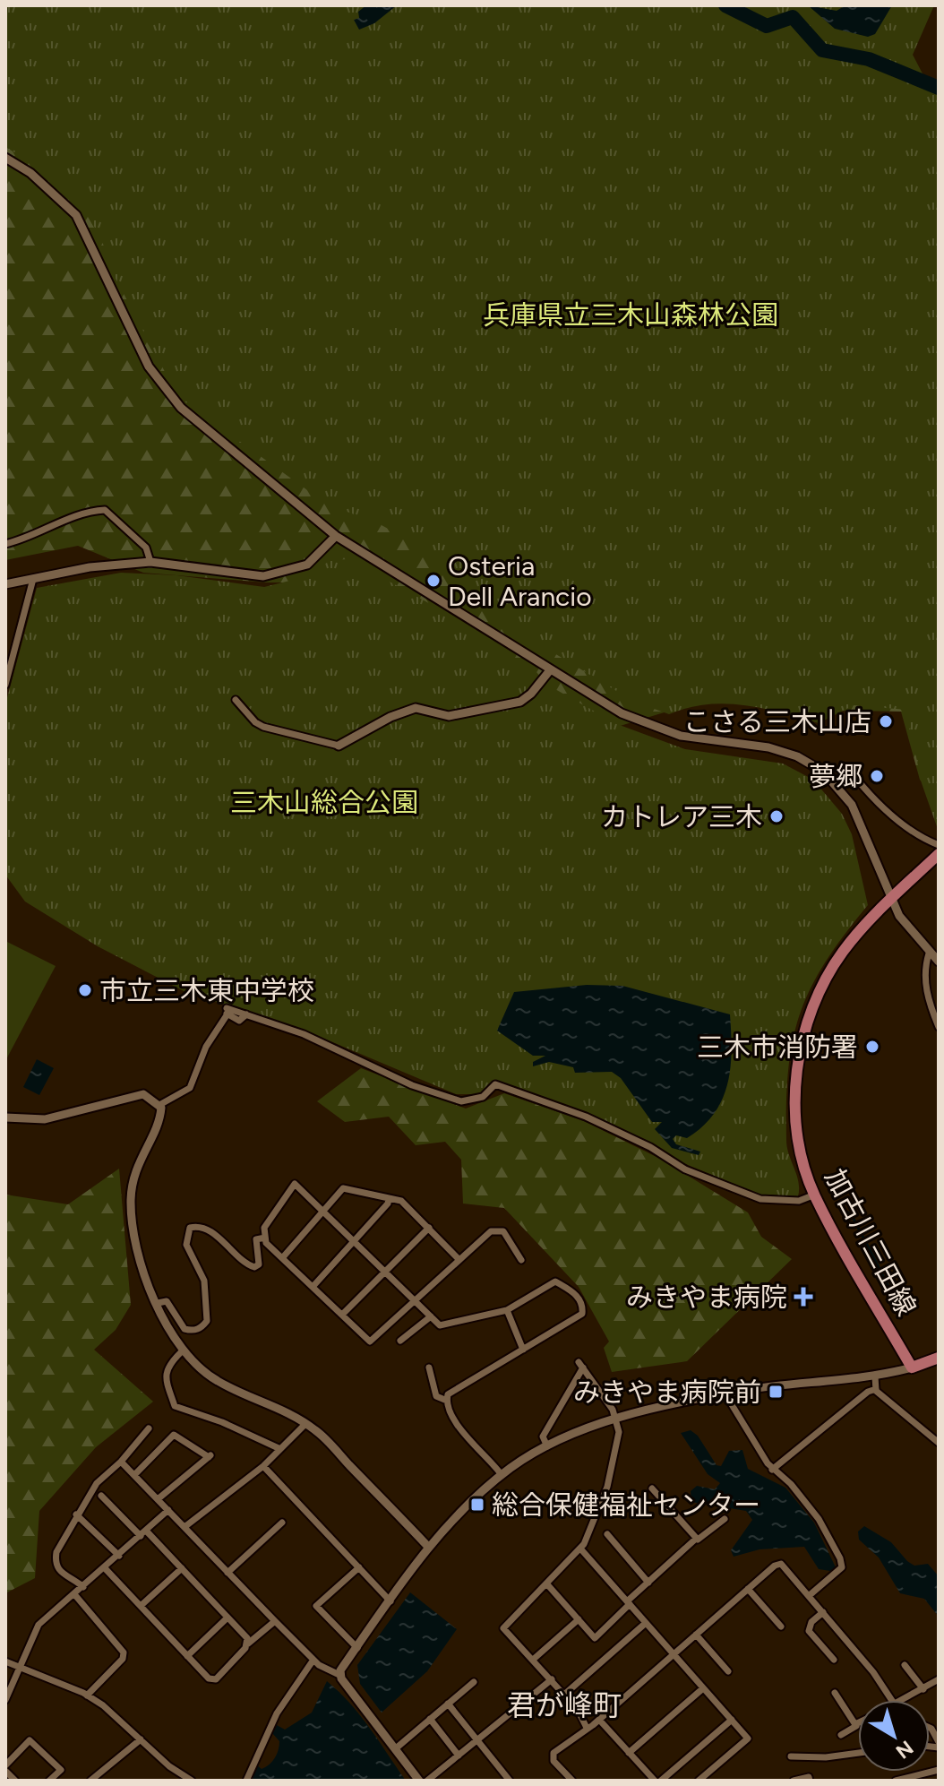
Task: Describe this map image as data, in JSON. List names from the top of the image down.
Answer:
{
  "streets": {
    "main road": ["加古川三田線"]
  },
  "districts": ["君が峰町"],
  "parks": ["兵庫県立三木山森林公園", "三木山総合公園"],
  "places": {
    "other": [
      "Osteria Dell Arancio",
      "こさる三木山店",
      "夢郷",
      "カトレア三木",
      "市立三木東中学校",
      "三木市消防署"
    ],
    "health": ["みきやま病院"],
    "transit": ["みきやま病院前", "総合保健福祉センター"]
  },
  "north": "bottom right"
}
